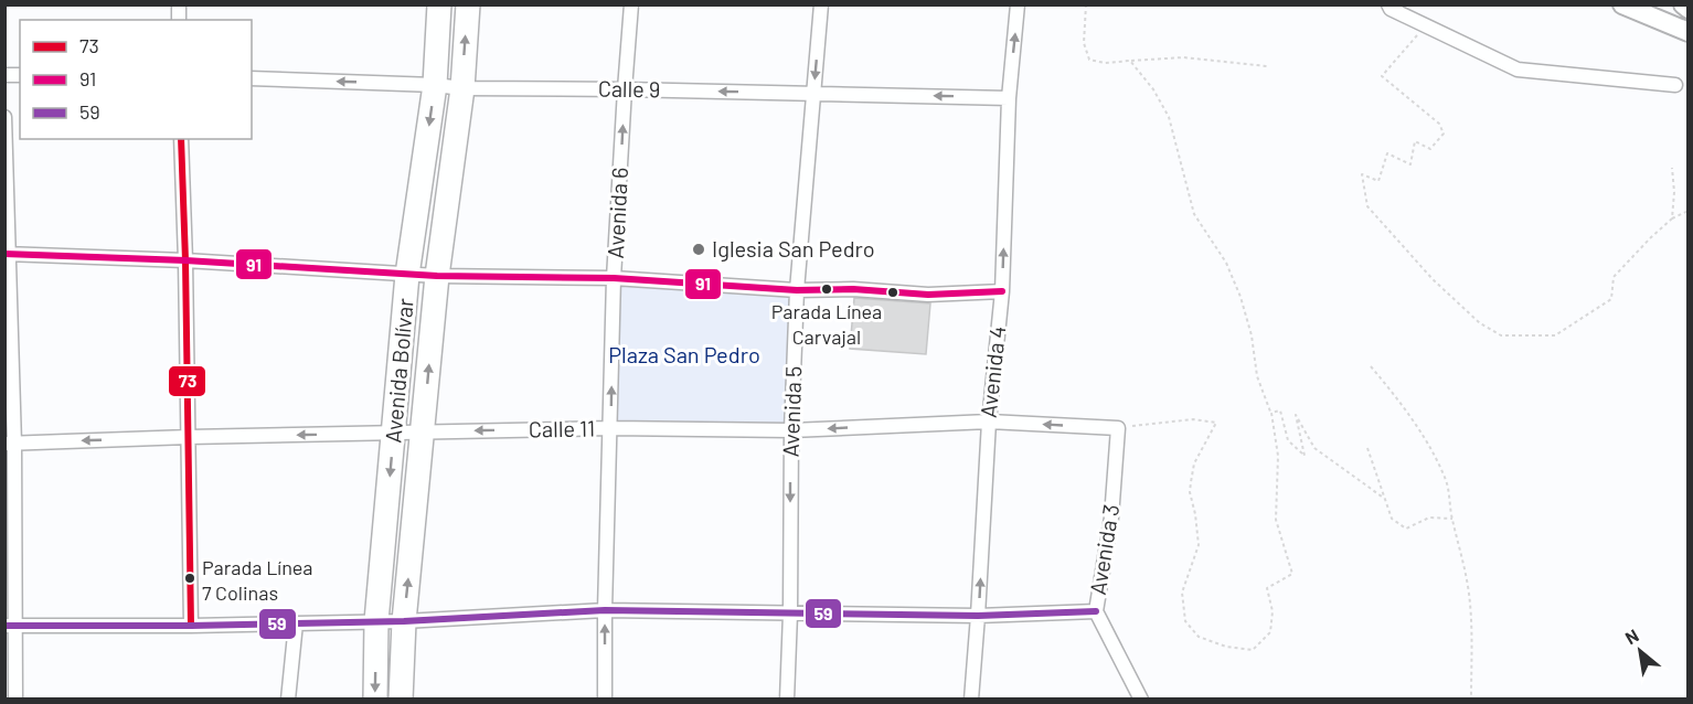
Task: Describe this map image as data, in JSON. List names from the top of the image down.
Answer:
{
  "streets": {
    "highway": ["Avenida Bolívar"],
    "street": [
      "Calle 9",
      "Avenida 6",
      "Avenida 4",
      "Avenida 5",
      "Calle 11",
      "Avenida 3"
    ]
  },
  "crossings": [
    ["Calle 9", "Avenida 6"],
    ["Calle 9", "Avenida Bolívar"],
    ["Calle 9", "Avenida 4"],
    ["Calle 9", "Avenida 5"],
    ["Avenida 6", "Calle 11"],
    ["Avenida Bolívar", "Calle 11"],
    ["Avenida 4", "Calle 11"],
    ["Avenida 5", "Calle 11"],
    ["Calle 11", "Avenida 3"]
  ],
  "one_way": [
    "Calle 9",
    "Avenida 6",
    "Avenida 4",
    "Avenida 5",
    "Calle 11"
  ],
  "parks": ["Plaza San Pedro"],
  "places": ["Iglesia San Pedro", "Parada Línea Carvajal", "Parada Línea 7 Colinas"],
  "lines": ["transit line 73", "transit line 91", "transit line 59"],
  "legend": ["73", "91", "59"],
  "north": "top left"
}
